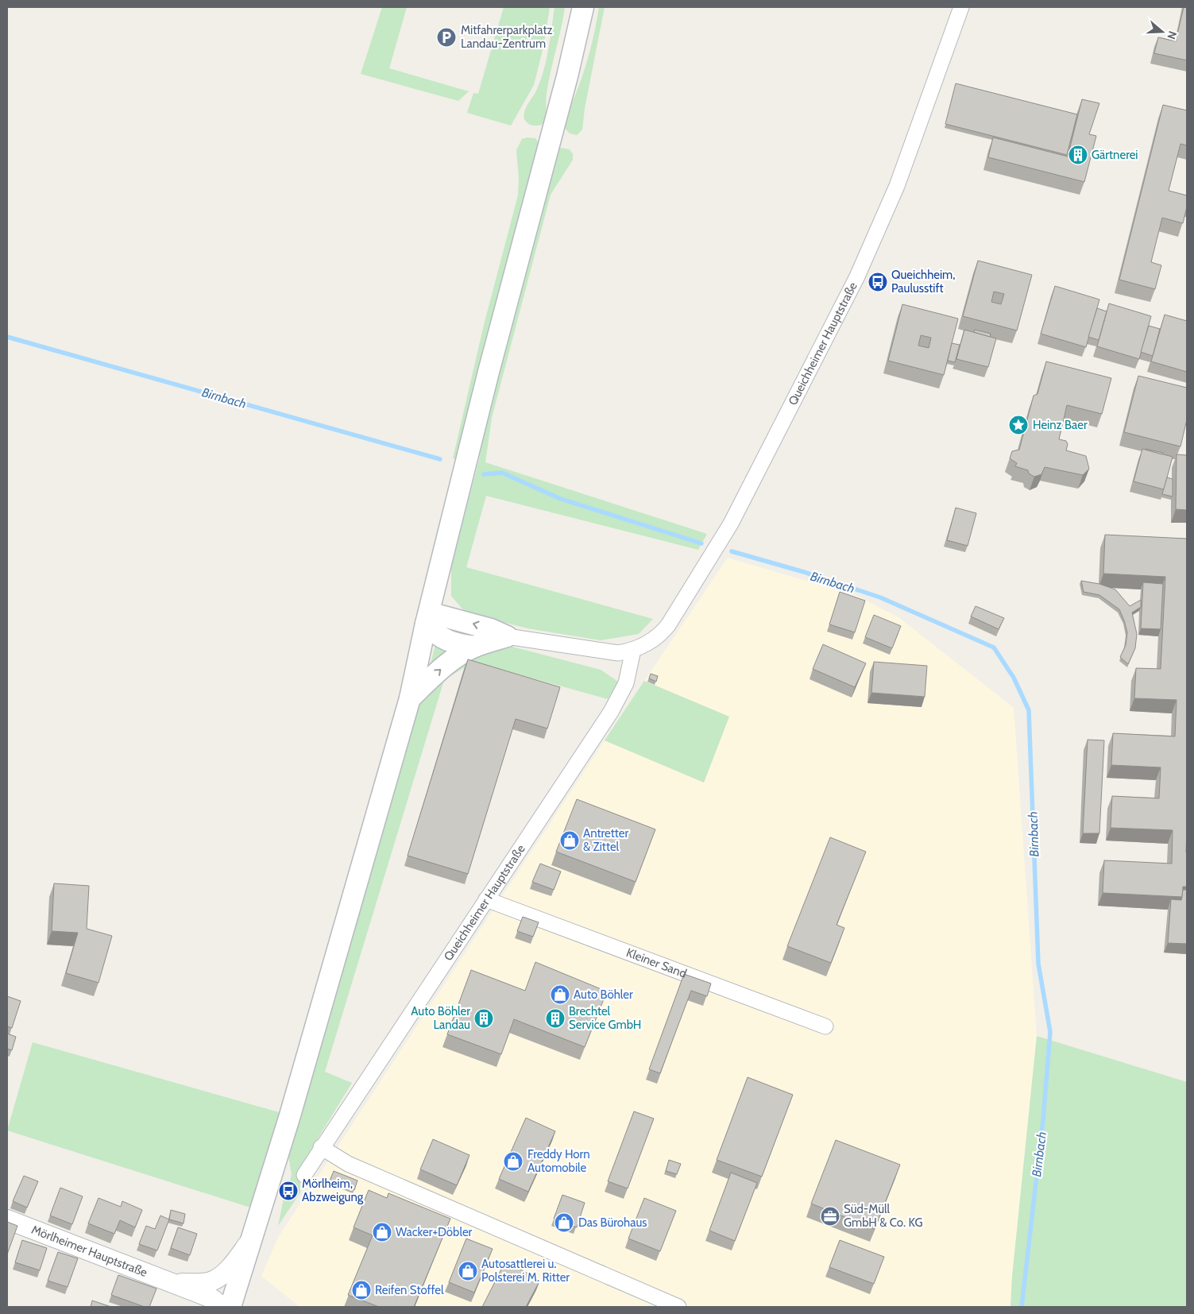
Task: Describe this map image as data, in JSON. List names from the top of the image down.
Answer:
{
  "streets": {
    "street": ["Queichheimer Hauptstraße", "Kleiner Sand", "Mörlheimer Hauptstraße"]
  },
  "crossings": [
    ["Queichheimer Hauptstraße", "Kleiner Sand"]
  ],
  "water": ["Birnbach"],
  "places": {
    "parking": ["Mitfahrerparkplatz Landau-Zentrum"],
    "building": ["Gärtnerei", "Auto Böhler Landau", "Brechtel Service GmbH"],
    "bus stop": ["Queichheim, Paulusstift", "Mörlheim, Abzweigung"],
    "place": ["Heinz Baer"],
    "shop": [
      "Antretter & Zittel",
      "Auto Böhler",
      "Freddy Horn Automobile",
      "Das Bürohaus",
      "Wacker+Döbler",
      "Autosattlerei u. Polsterei M. Ritter",
      "Reifen Stoffel"
    ],
    "office": ["Süd-Müll GmbH & Co. KG"]
  },
  "north": "right"
}
